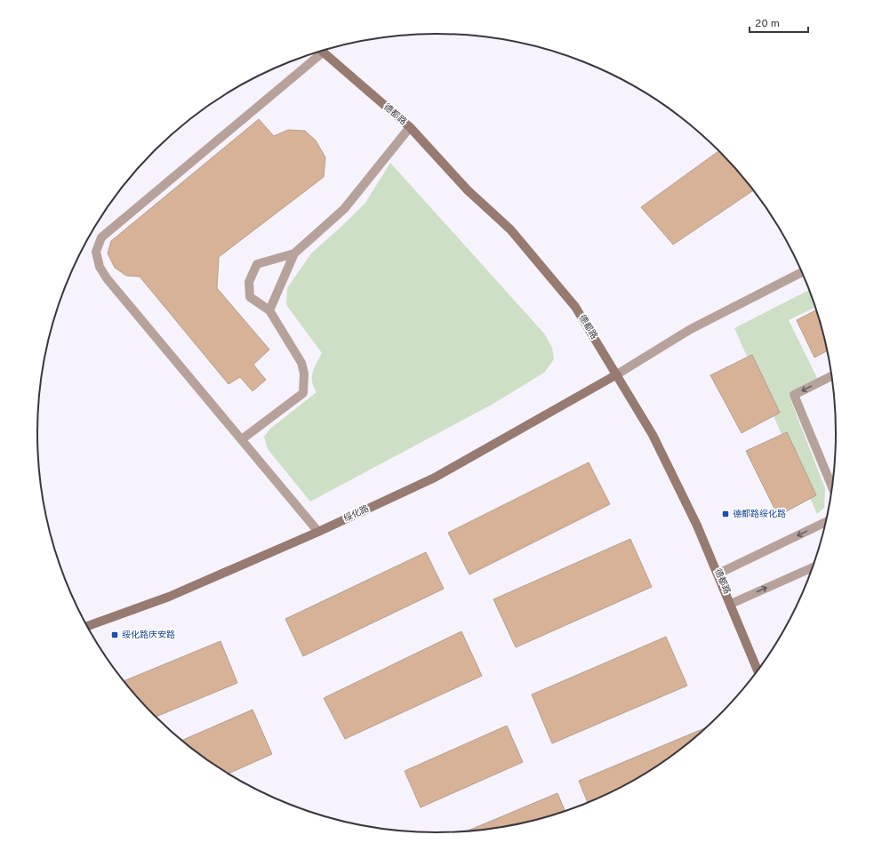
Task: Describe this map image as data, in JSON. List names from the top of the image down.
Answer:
{
  "streets": {
    "street": ["德都路", "绥化路"]
  },
  "crossings": [
    ["德都路", "绥化路"]
  ],
  "places": {
    "transit": ["德都路绥化路", "绥化路庆安路"]
  },
  "scale_bar": "20 m"
}
